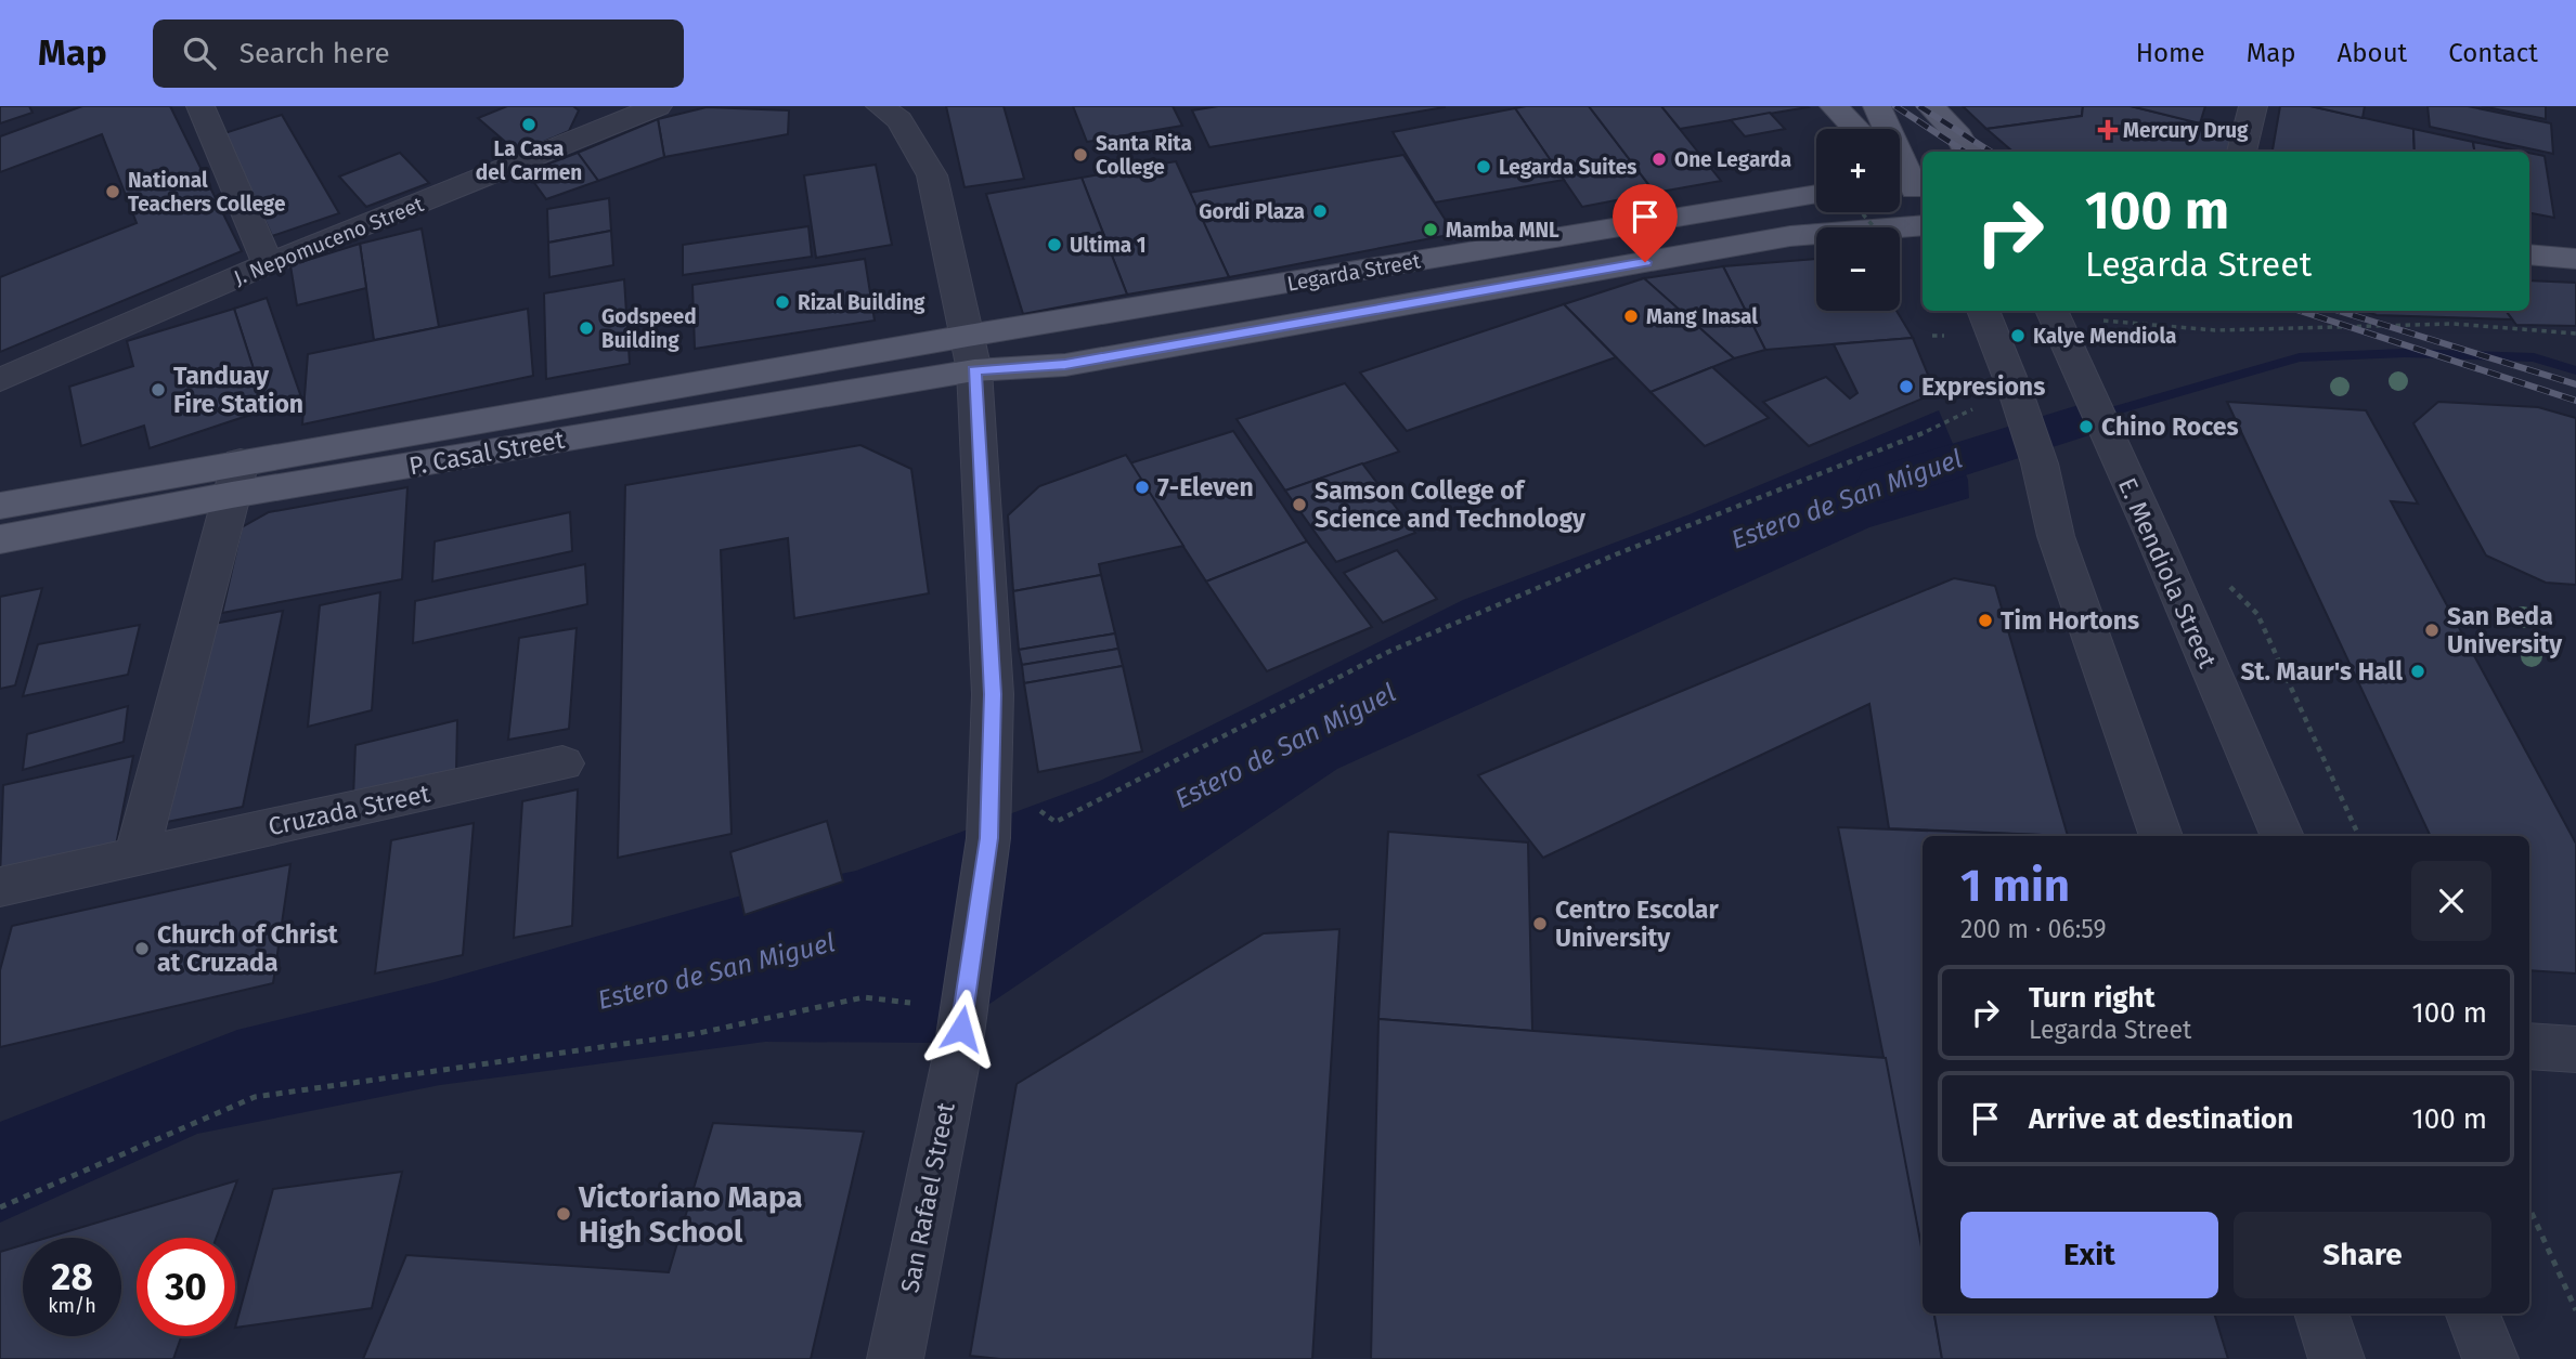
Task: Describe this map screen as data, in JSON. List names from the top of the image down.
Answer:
{
  "streets": {
    "main road": ["Legarda Street", "P. Casal Street"],
    "street": [
      "J. Nepomuceno Street",
      "E. Mendiola Street",
      "Cruzada Street",
      "San Rafael Street"
    ]
  },
  "crossings": [
    ["Legarda Street", "P. Casal Street"],
    ["Legarda Street", "San Rafael Street"],
    ["P. Casal Street", "San Rafael Street"]
  ],
  "water": ["Estero de San Miguel"],
  "places": {
    "other": [
      "La Casa del Carmen",
      "Santa Rita College",
      "One Legarda",
      "Legarda Suites",
      "National Teachers College",
      "Gordi Plaza",
      "Mamba MNL",
      "Ultima 1",
      "Rizal Building",
      "Mang Inasal",
      "Godspeed Building",
      "Kalye Mendiola",
      "Expresions",
      "Tanduay Fire Station",
      "Chino Roces",
      "7-Eleven",
      "Samson College of Science and Technology",
      "Tim Hortons",
      "San Beda University",
      "St. Maur's Hall",
      "Centro Escolar University",
      "Church of Christ at Cruzada",
      "Victoriano Mapa High School"
    ],
    "health": ["Mercury Drug"]
  },
  "page": {
    "header": "Map",
    "search": "Search here",
    "nav": [
      "Home",
      "Map",
      "About",
      "Contact"
    ],
    "map_buttons": ["+", "−"],
    "turn": ["100 m", "Legarda Street"],
    "heading": ["1 min", "200 m · 06:59"],
    "list": [
      {
        "name": "Turn right",
        "note": "Legarda Street",
        "value": "100 m"
      },
      {
        "name": "Arrive at destination",
        "value": "100 m"
      }
    ],
    "buttons": ["Exit", "Share"],
    "speed": "28 km/h",
    "limit": "30"
  }
}
